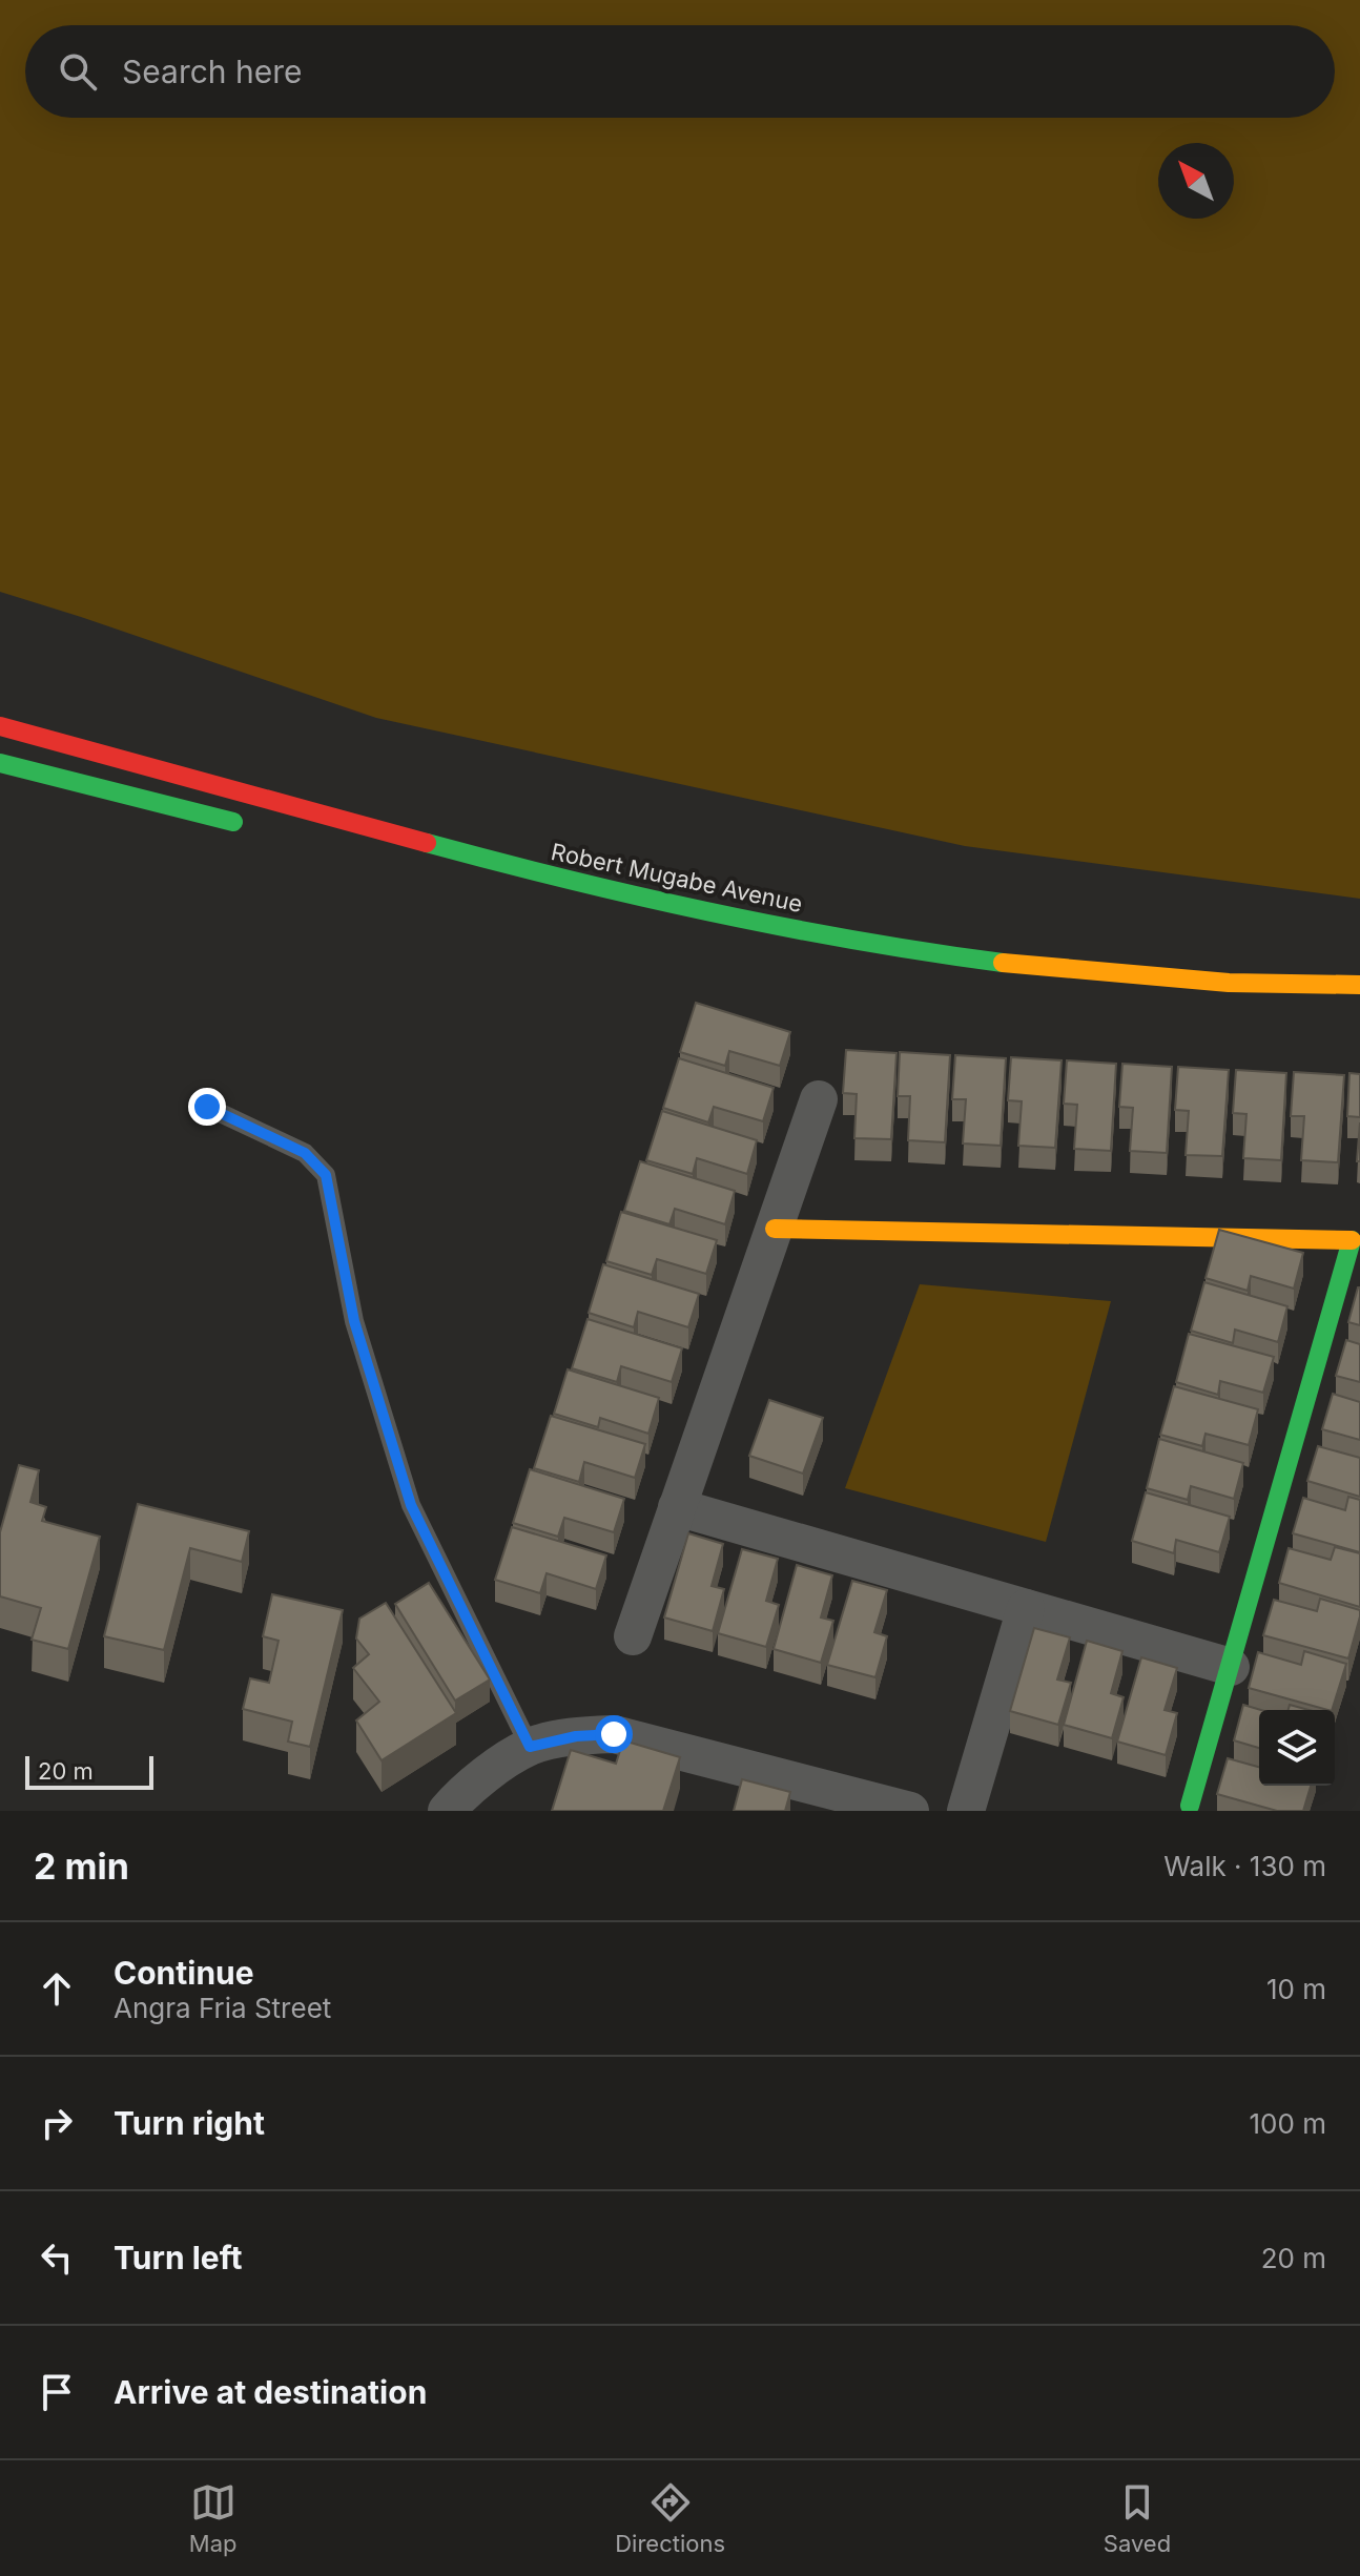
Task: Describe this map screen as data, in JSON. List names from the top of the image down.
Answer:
{
  "streets": {
    "street": ["Robert Mugabe Avenue"]
  },
  "scale_bar": "20 m",
  "north": "top left",
  "page": {
    "search": "Search here",
    "scale": "20 m",
    "heading": ["2 min", "Walk · 130 m"],
    "list": [
      ["Continue", "Angra Fria Street", "10 m"],
      ["Turn right", "100 m"],
      ["Turn left", "20 m"],
      "Arrive at destination"
    ],
    "nav": ["Map", "Directions", "Saved"]
  }
}
